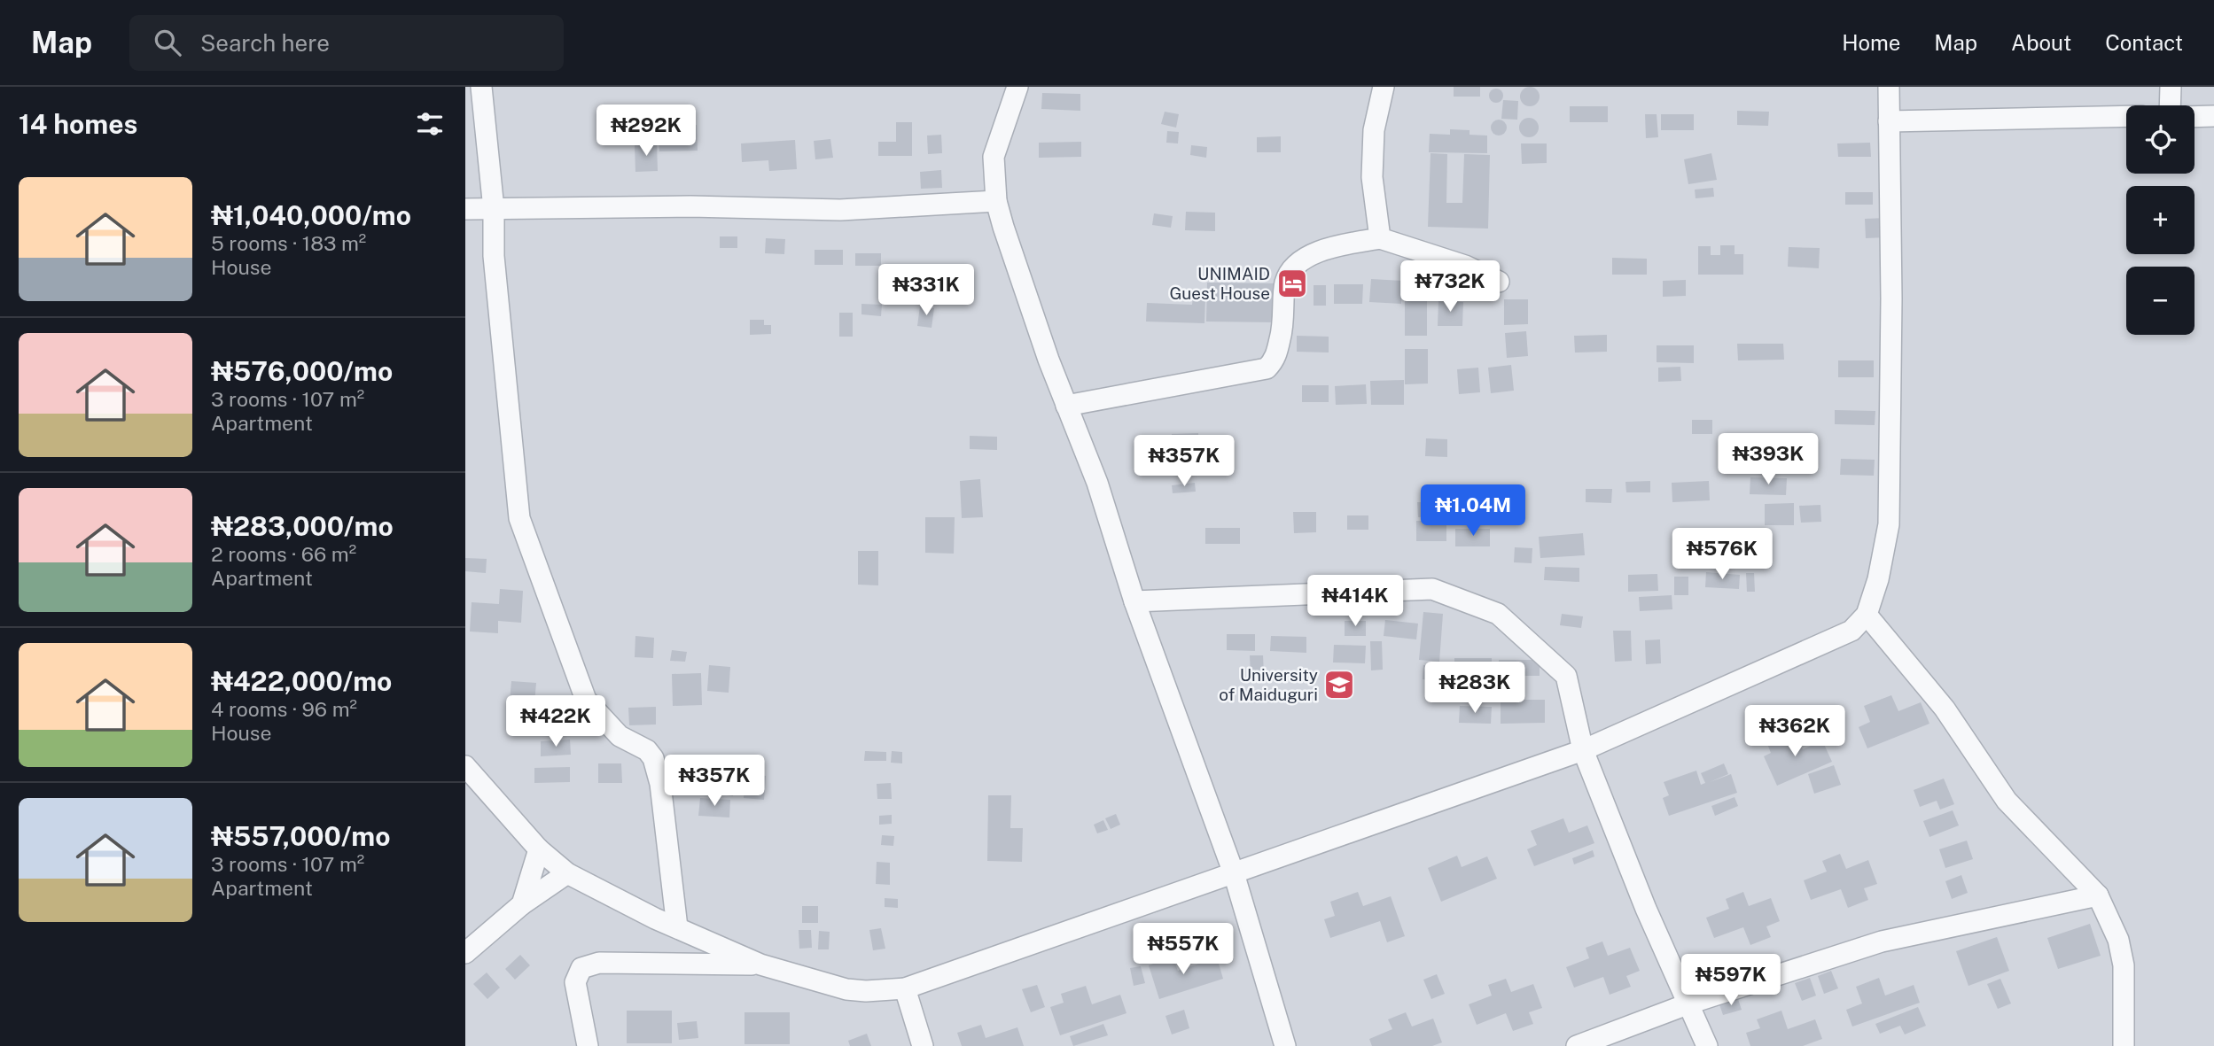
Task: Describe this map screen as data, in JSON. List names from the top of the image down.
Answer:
{
  "places": {
    "hotel": ["UNIMAID Guest House"],
    "school or university": ["University of Maiduguri"]
  },
  "page": {
    "header": "Map",
    "search": "Search here",
    "nav": [
      "Home",
      "Map",
      "About",
      "Contact"
    ],
    "heading": "14 homes",
    "price": [
      "₦292K",
      "₦732K",
      "₦331K",
      "₦393K",
      "₦357K",
      "₦1.04M",
      "₦576K",
      "₦414K",
      "₦283K",
      "₦422K",
      "₦362K",
      "₦357K",
      "₦557K",
      "₦597K"
    ],
    "map_buttons": ["+", "−"],
    "list": [
      {
        "name": "₦1,040,000/mo",
        "note": "5 rooms · 183 m² · House"
      },
      {
        "name": "₦576,000/mo",
        "note": "3 rooms · 107 m² · Apartment"
      },
      {
        "name": "₦283,000/mo",
        "note": "2 rooms · 66 m² · Apartment"
      },
      {
        "name": "₦422,000/mo",
        "note": "4 rooms · 96 m² · House"
      },
      {
        "name": "₦557,000/mo",
        "note": "3 rooms · 107 m² · Apartment"
      }
    ]
  }
}
